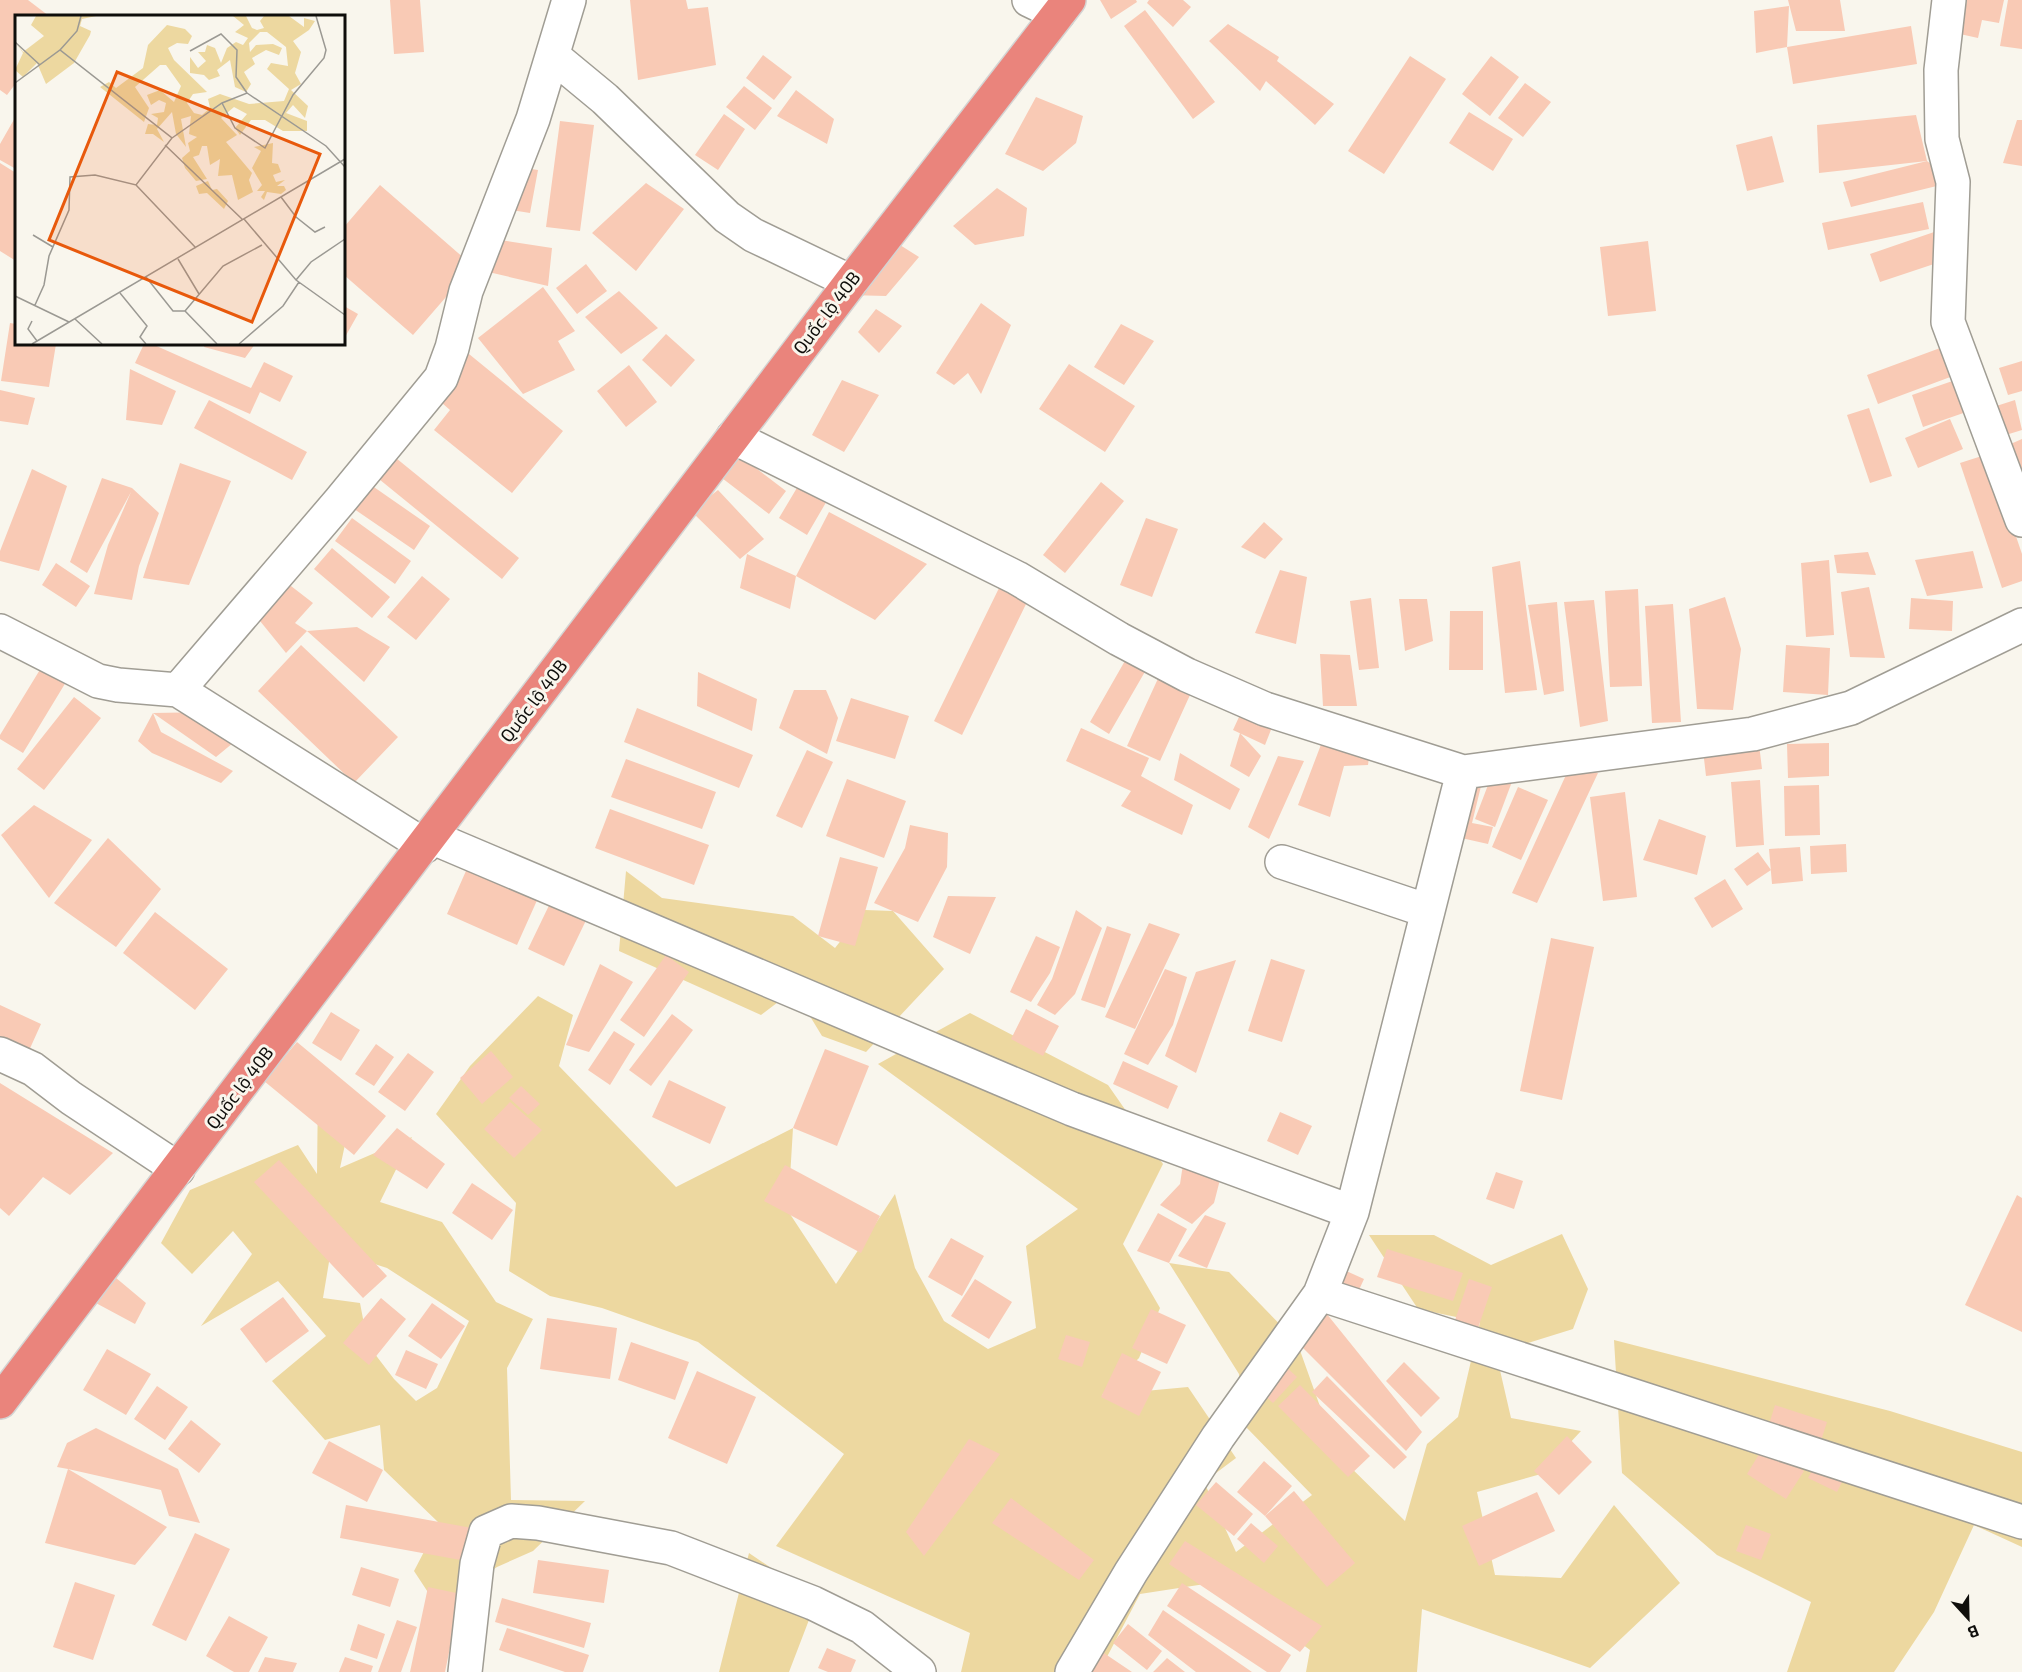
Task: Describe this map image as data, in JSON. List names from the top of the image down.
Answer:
{
  "streets": {
    "highway": ["Quốc lộ 40B"]
  },
  "north": "bottom"
}
